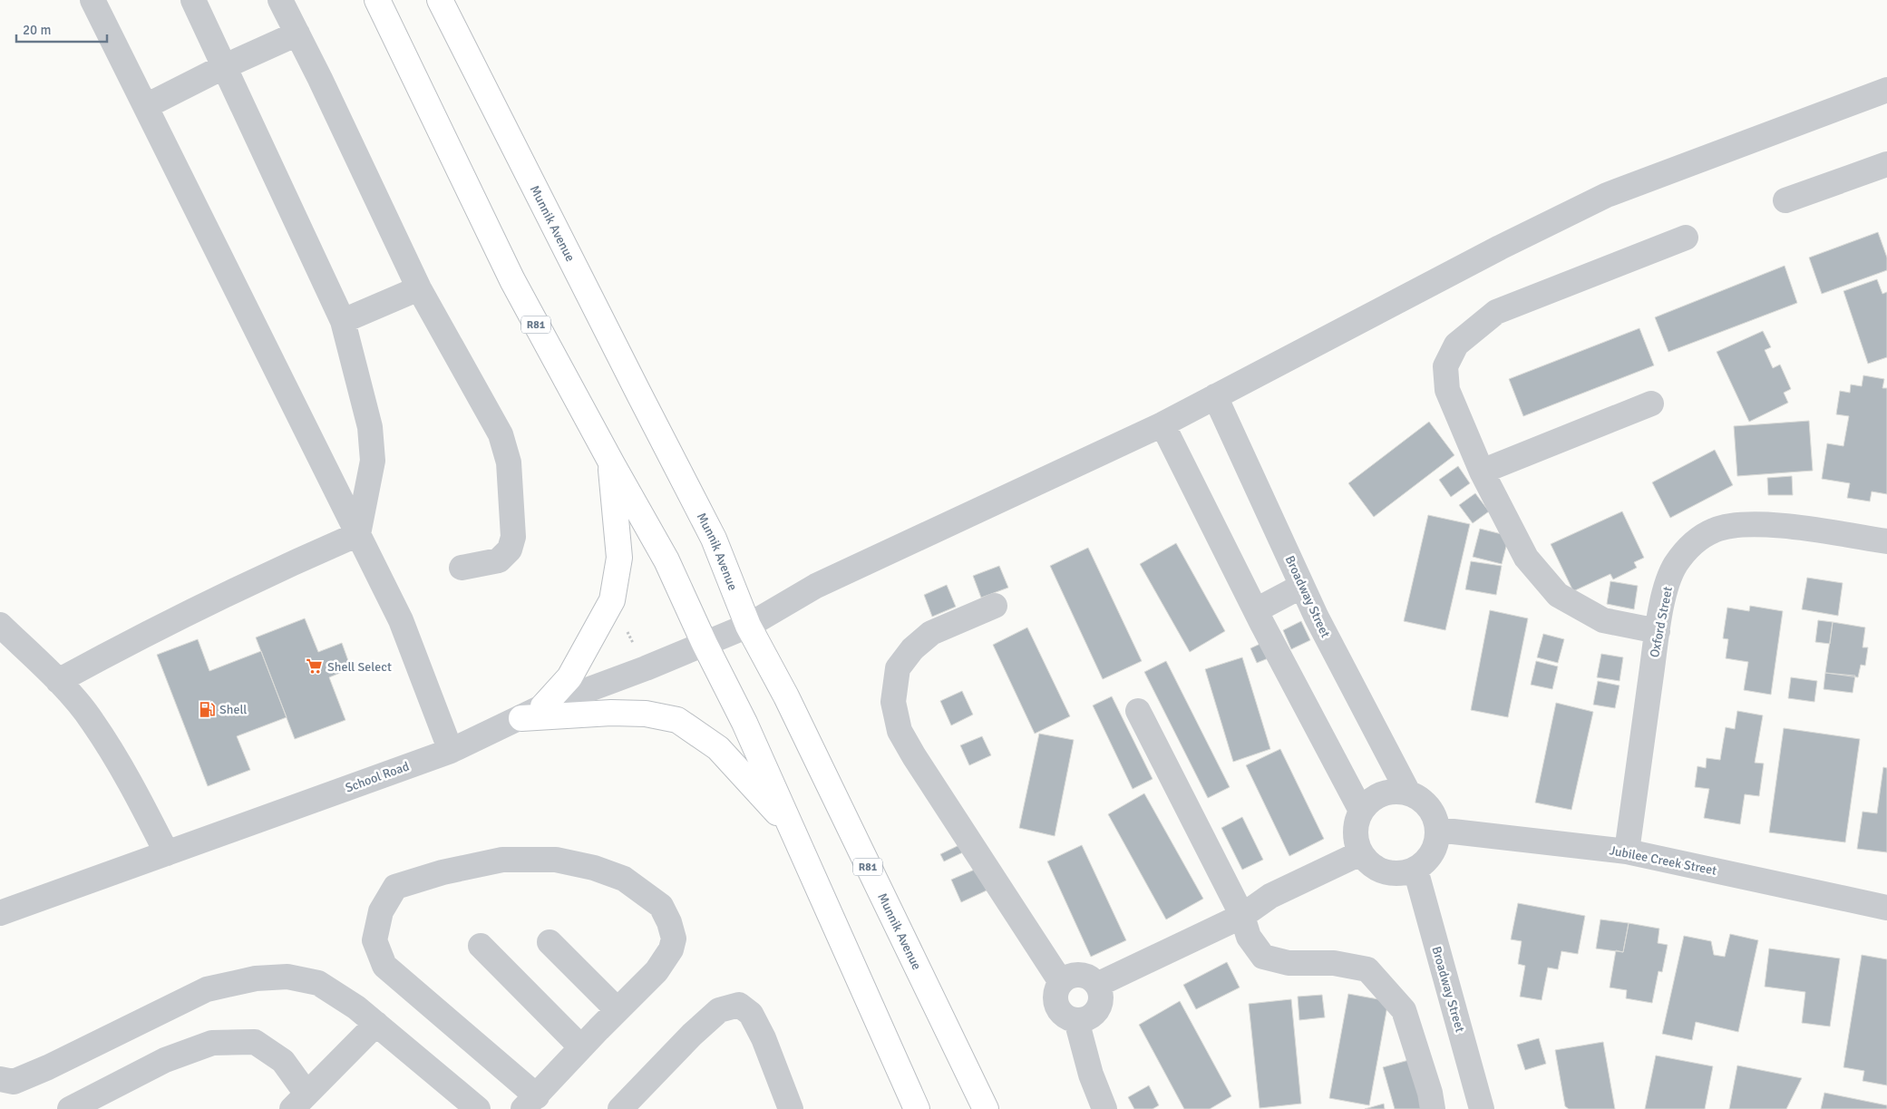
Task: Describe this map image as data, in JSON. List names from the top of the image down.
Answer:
{
  "streets": {
    "main road": ["Munnik Avenue", "R81"],
    "street": [
      "Broadway Street",
      "Oxford Street",
      "School Road",
      "Jubilee Creek Street"
    ]
  },
  "crossings": [
    ["Munnik Avenue", "School Road"],
    ["R81", "School Road"],
    ["Broadway Street", "School Road"],
    ["Broadway Street", "Jubilee Creek Street"],
    ["Oxford Street", "Jubilee Creek Street"]
  ],
  "places": {
    "supermarket": ["Shell Select"],
    "fuel station": ["Shell"]
  },
  "scale_bar": "20 m"
}
